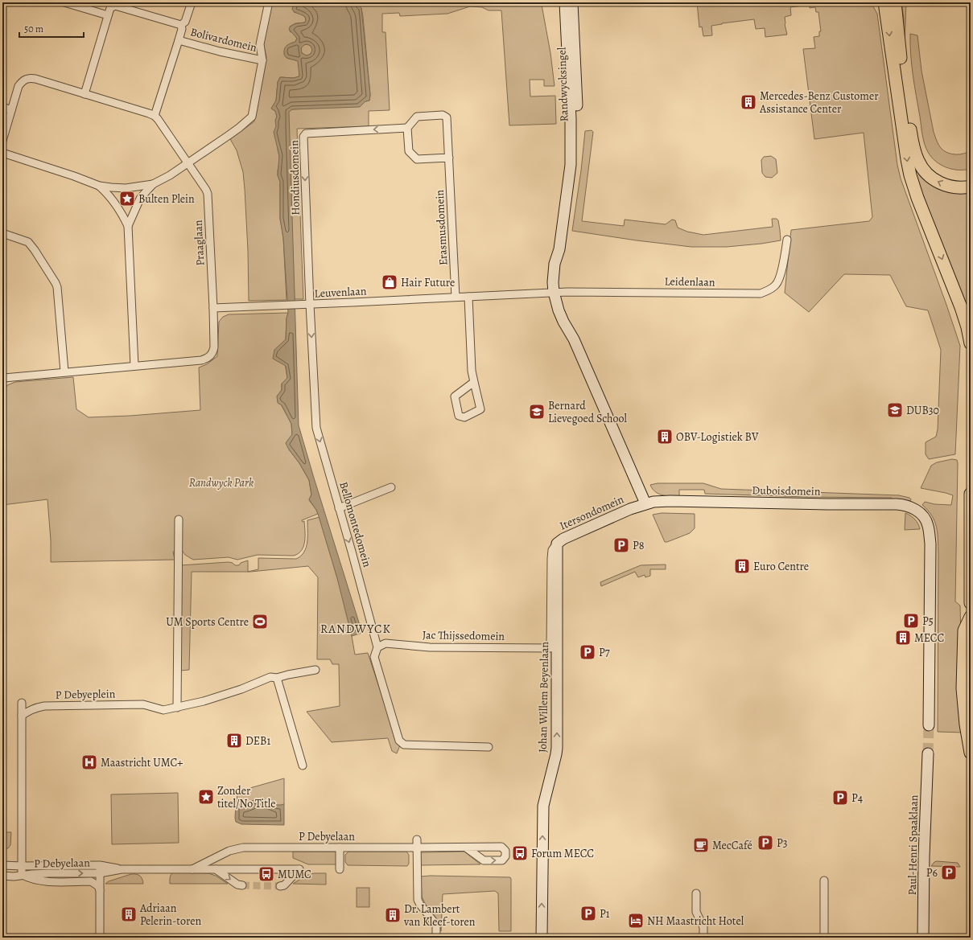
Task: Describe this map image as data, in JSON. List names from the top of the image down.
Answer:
{
  "streets": {
    "street": [
      "Bolivardomein",
      "Randwycksingel",
      "Hondiusdomein",
      "Erasmusdomein",
      "Praaglaan",
      "Leidenlaan",
      "Leuvenlaan",
      "Duboisdomein",
      "Itersondomein",
      "Bellomontedomein",
      "Jac Thijssedomein",
      "P Debyeplein",
      "Johan Willem Beyenlaan",
      "P Debyelaan",
      "Paul-Henri Spaaklaan"
    ]
  },
  "crossings": [
    ["Bolivardomein", "Praaglaan"],
    ["Randwycksingel", "Leidenlaan"],
    ["Randwycksingel", "Leuvenlaan"],
    ["Randwycksingel", "Duboisdomein"],
    ["Randwycksingel", "Itersondomein"],
    ["Hondiusdomein", "Erasmusdomein"],
    ["Hondiusdomein", "Leuvenlaan"],
    ["Hondiusdomein", "Bellomontedomein"],
    ["Erasmusdomein", "Leuvenlaan"],
    ["Praaglaan", "Leuvenlaan"],
    ["Leidenlaan", "Leuvenlaan"],
    ["Leuvenlaan", "Bellomontedomein"],
    ["Duboisdomein", "Itersondomein"],
    ["Itersondomein", "Johan Willem Beyenlaan"],
    ["Bellomontedomein", "Jac Thijssedomein"],
    ["Jac Thijssedomein", "Johan Willem Beyenlaan"]
  ],
  "one_way": ["Bellomontedomein", "Johan Willem Beyenlaan"],
  "districts": ["RANDWYCK"],
  "parks": ["Randwyck Park"],
  "places": {
    "building": [
      "Mercedes-Benz Customer Assistance Center",
      "OBV-Logistiek BV",
      "Euro Centre",
      "MECC",
      "DEB1",
      "Adriaan Pelerin-toren",
      "Dr. Lambert van Kleef-toren"
    ],
    "place": ["Bulten Plein", "Zonder titel/No Title"],
    "shop": ["Hair Future"],
    "school or university": ["DUB30", "Bernard Lievegoed School"],
    "parking": [
      "P8",
      "P5",
      "P7",
      "P4",
      "P3",
      "P6",
      "P1"
    ],
    "sports": ["UM Sports Centre"],
    "hospital": ["Maastricht UMC+"],
    "cafe": ["MecCafé"],
    "bus stop": ["Forum MECC", "MUMC"],
    "hotel": ["NH Maastricht Hotel"]
  },
  "scale_bar": "50 m"
}
